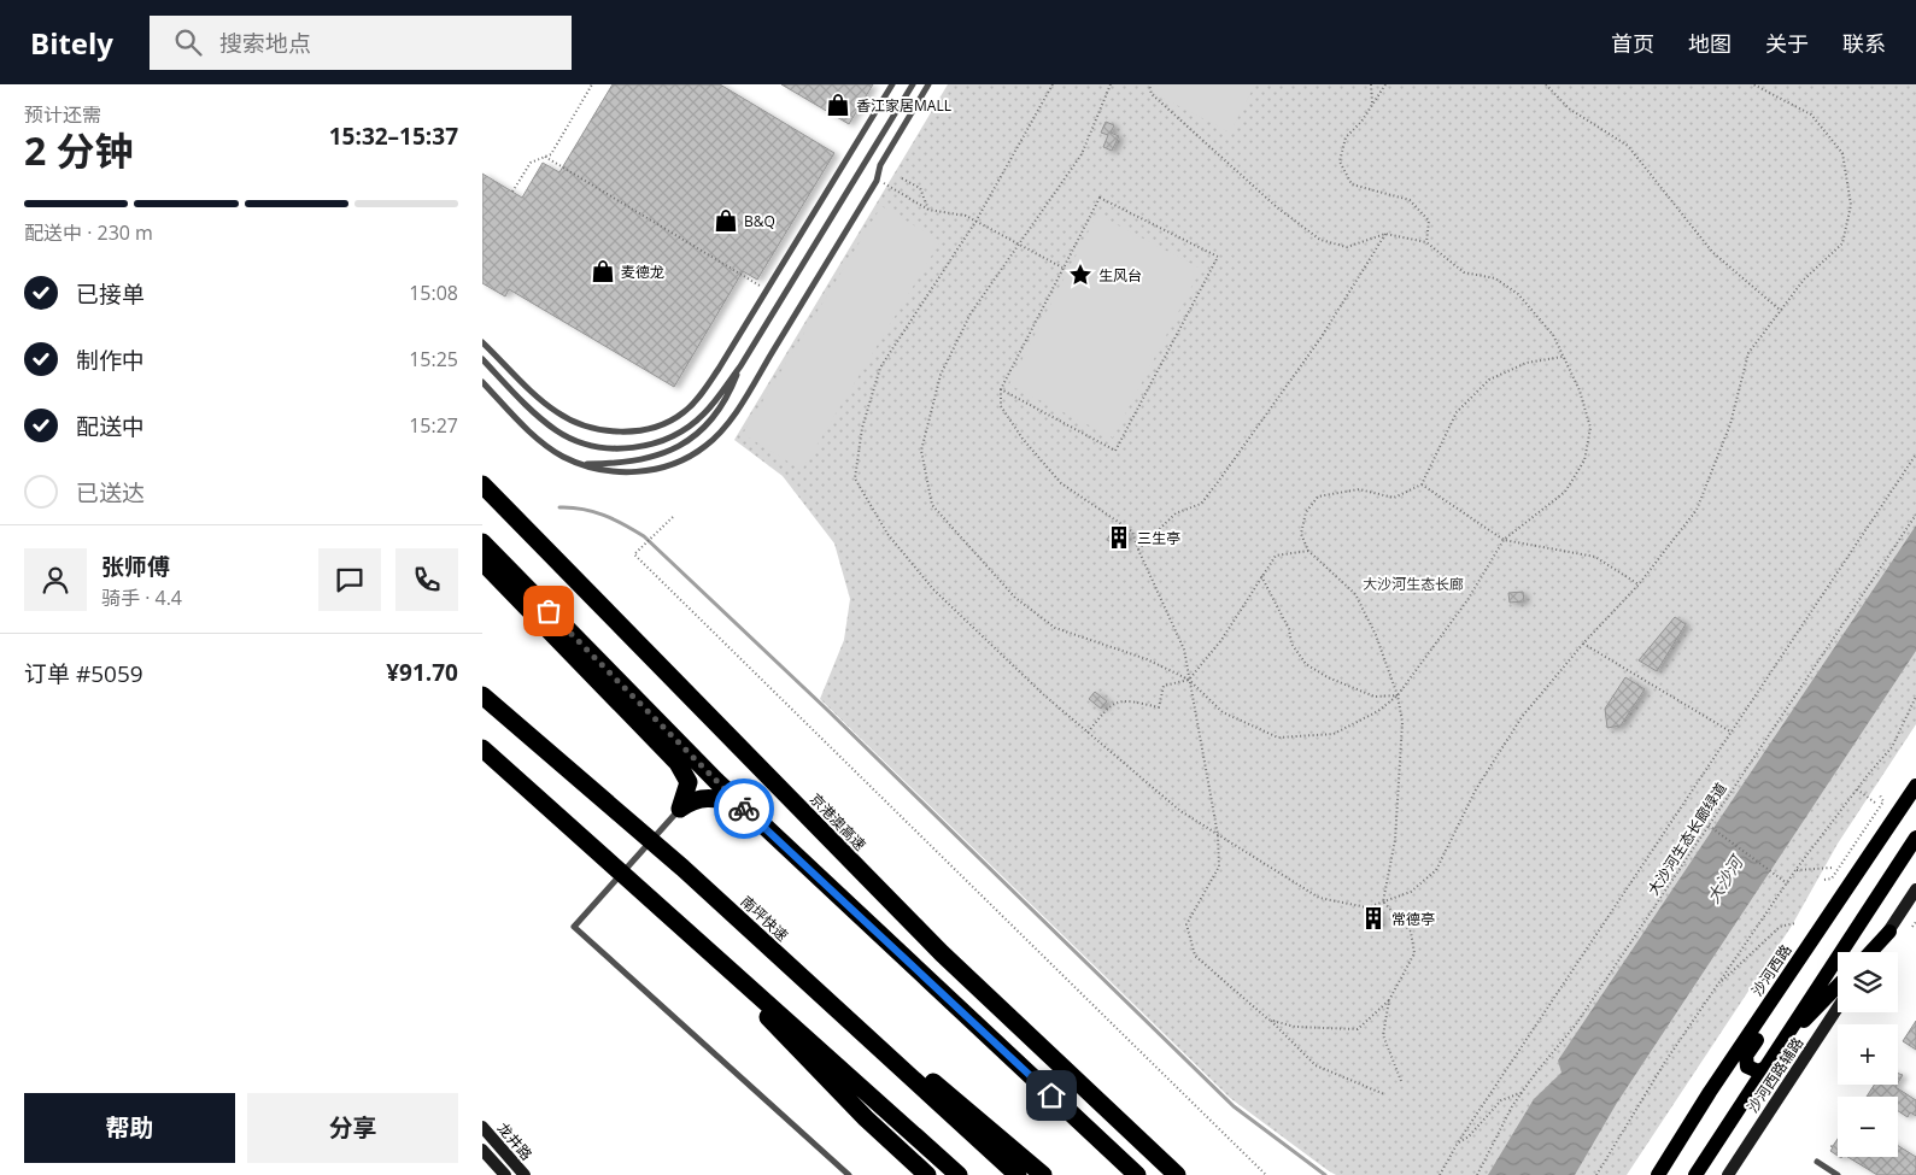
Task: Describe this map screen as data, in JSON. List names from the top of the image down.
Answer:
{
  "streets": {
    "highway": ["京港澳高速", "南坪快速"],
    "main road": ["沙河西路", "沙河西路辅路", "龙井路"],
    "path": ["大沙河生态长廊绿道"]
  },
  "water": ["大沙河"],
  "parks": ["大沙河生态长廊"],
  "places": {
    "shop": ["香江家居MALL", "B&Q", "麦德龙"],
    "place": ["生风台"],
    "building": ["三生亭", "常德亭"]
  },
  "page": {
    "header": "Bitely",
    "search": "搜索地点",
    "nav": [
      "首页",
      "地图",
      "关于",
      "联系"
    ],
    "heading": ["2 分钟", "预计还需", "15:32–15:37"],
    "panel": [
      "张师傅",
      "骑手 · 4.4",
      "订单 #5059",
      "¥91.70"
    ],
    "bar": "配送中 · 230 m",
    "list": [
      ["已接单", "15:08"],
      ["制作中", "15:25"],
      ["配送中", "15:27"],
      "已送达"
    ],
    "map_buttons": ["+", "−"],
    "buttons": ["帮助", "分享"]
  }
}
